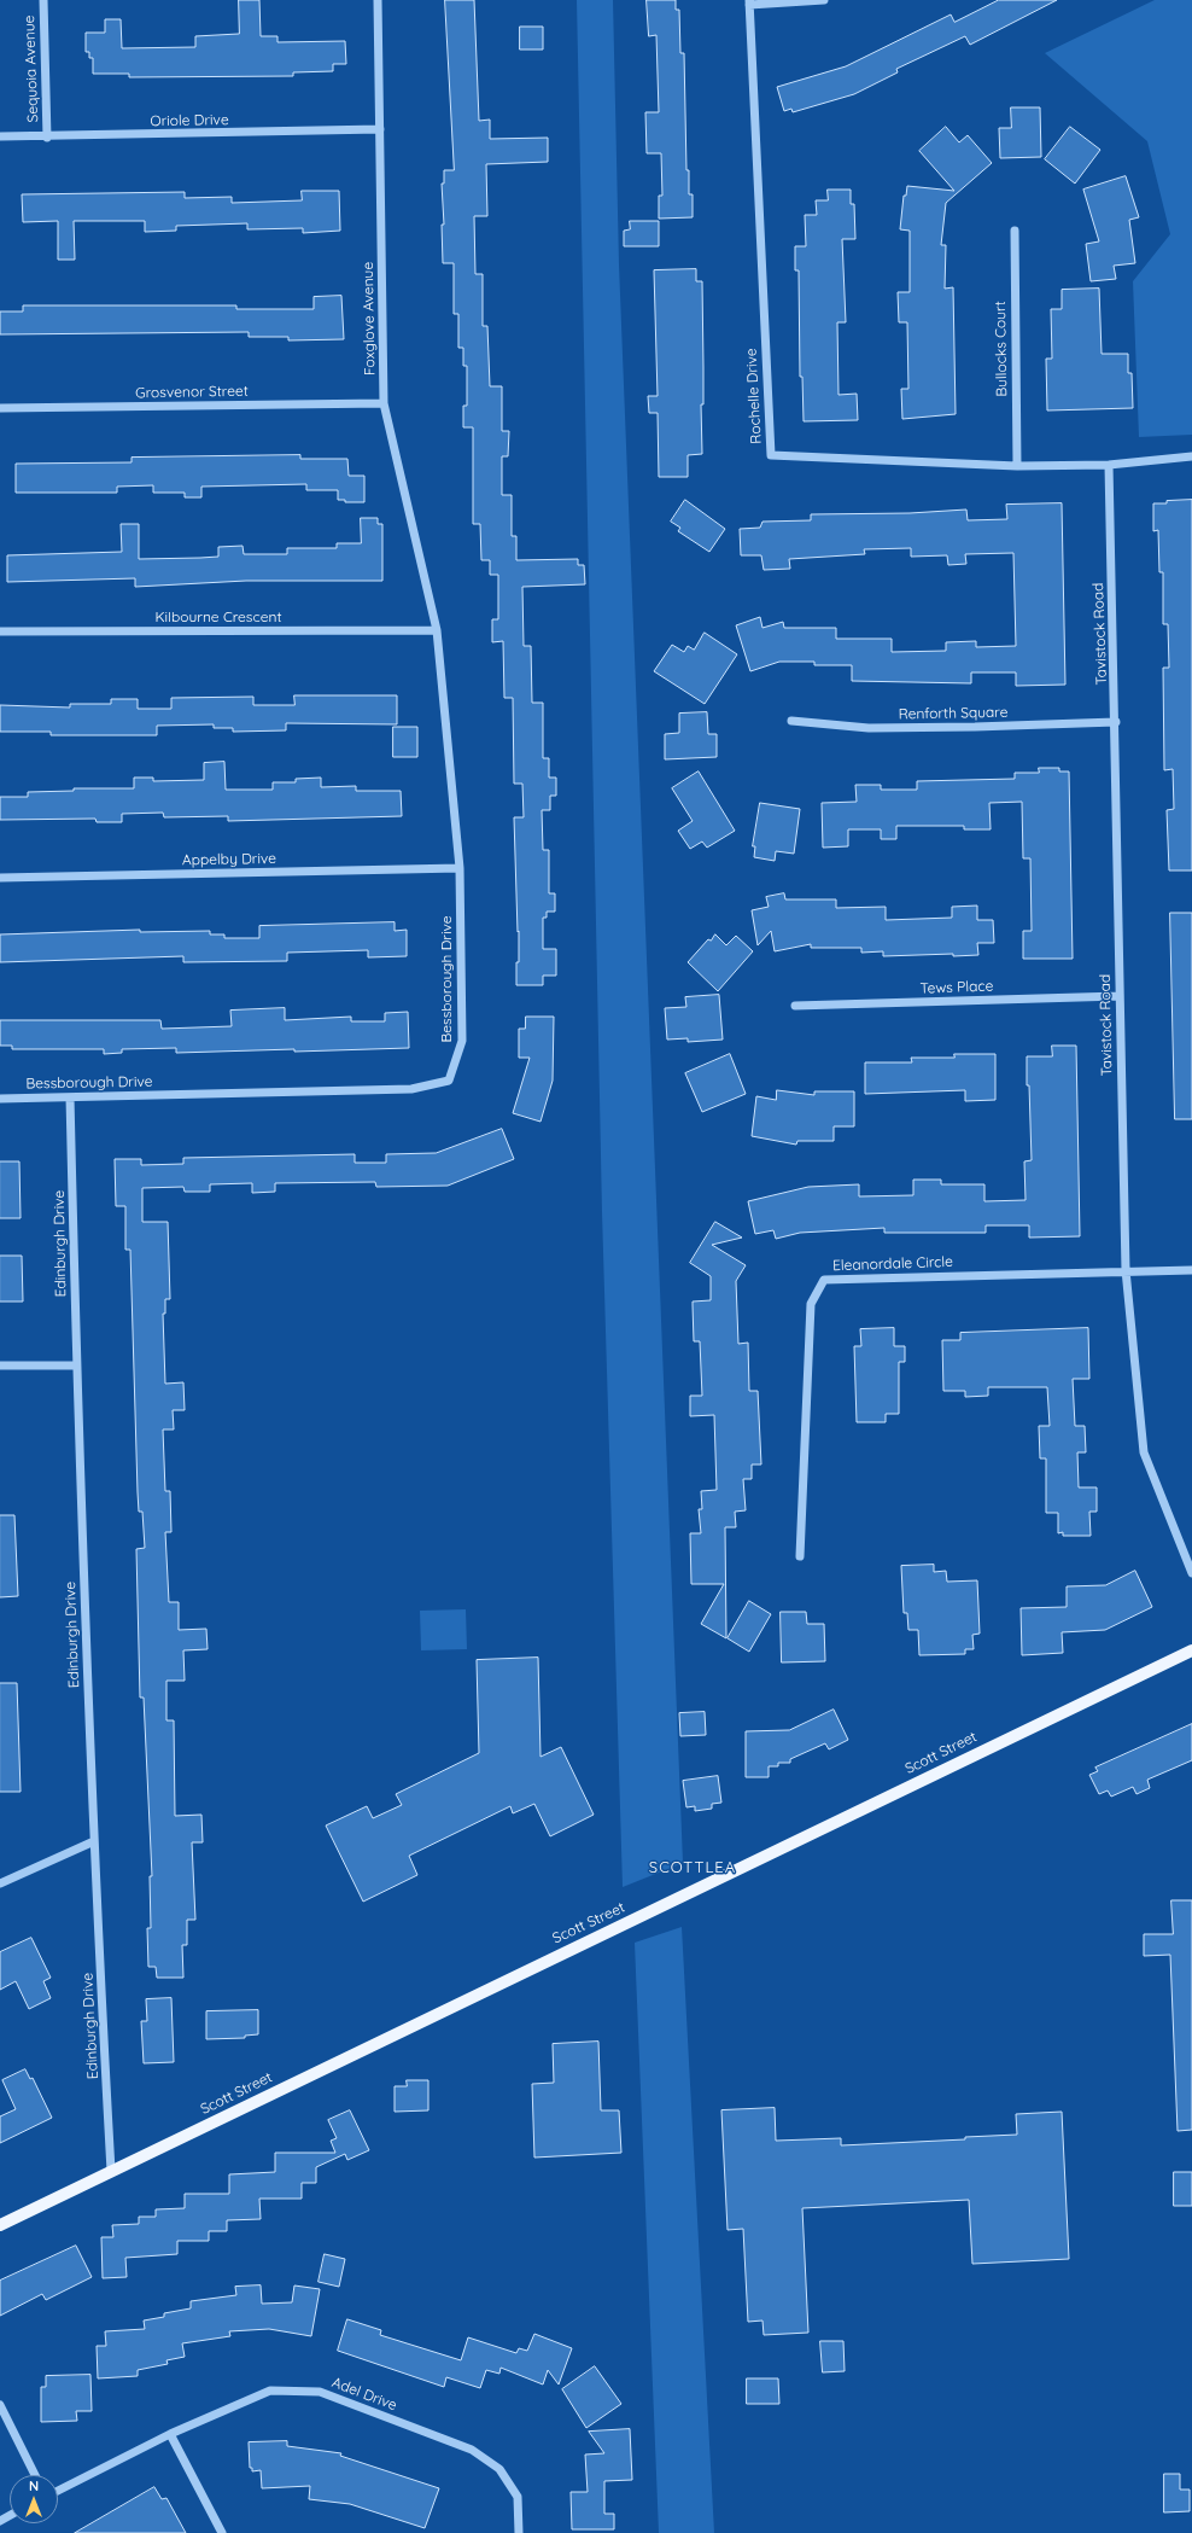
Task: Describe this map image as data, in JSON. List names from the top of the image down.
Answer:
{
  "streets": {
    "main road": ["Scott Street"],
    "street": [
      "Sequoia Avenue",
      "Oriole Drive",
      "Foxglove Avenue",
      "Bullocks Court",
      "Grosvenor Street",
      "Rochelle Drive",
      "Kilbourne Crescent",
      "Tavistock Road",
      "Renforth Square",
      "Appelby Drive",
      "Bessborough Drive",
      "Tews Place",
      "Edinburgh Drive",
      "Eleanordale Circle",
      "Adel Drive"
    ]
  },
  "crossings": [
    ["Sequoia Avenue", "Oriole Drive"],
    ["Oriole Drive", "Foxglove Avenue"],
    ["Foxglove Avenue", "Grosvenor Street"],
    ["Foxglove Avenue", "Kilbourne Crescent"],
    ["Foxglove Avenue", "Bessborough Drive"],
    ["Bullocks Court", "Rochelle Drive"],
    ["Rochelle Drive", "Tavistock Road"],
    ["Kilbourne Crescent", "Bessborough Drive"],
    ["Tavistock Road", "Renforth Square"],
    ["Tavistock Road", "Tews Place"],
    ["Tavistock Road", "Eleanordale Circle"],
    ["Appelby Drive", "Bessborough Drive"],
    ["Bessborough Drive", "Edinburgh Drive"],
    ["Edinburgh Drive", "Scott Street"]
  ],
  "districts": ["SCOTTLEA"],
  "north": "top"
}
